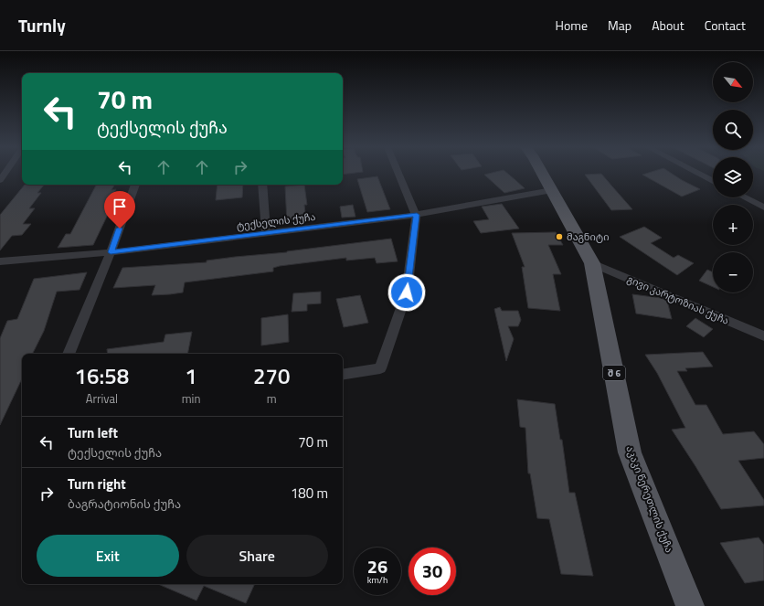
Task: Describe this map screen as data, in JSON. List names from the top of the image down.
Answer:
{
  "streets": {
    "main road": ["შ 6", "აკაკი წერეთლის ქუჩა"],
    "street": ["ტექსელის ქუჩა", "გივი კარტოზიას ქუჩა"]
  },
  "crossings": [
    ["ტექსელის ქუჩა", "აკაკი წერეთლის ქუჩა"],
    ["გივი კარტოზიას ქუჩა", "აკაკი წერეთლის ქუჩა"]
  ],
  "places": ["მაგნიტი"],
  "north": "bottom right",
  "page": {
    "header": "Turnly",
    "nav": [
      "Home",
      "Map",
      "About",
      "Contact"
    ],
    "map_buttons": ["+", "−"],
    "turn": ["70 m", "ტექსელის ქუჩა"],
    "eta": [
      "16:58",
      "Arrival",
      "1",
      "min",
      "270",
      "m"
    ],
    "list": [
      {
        "name": "Turn left",
        "note": "ტექსელის ქუჩა",
        "value": "70 m"
      },
      {
        "name": "Turn right",
        "note": "ბაგრატიონის ქუჩა",
        "value": "180 m"
      }
    ],
    "buttons": ["Exit", "Share"],
    "speed": "26 km/h",
    "limit": "30"
  }
}
